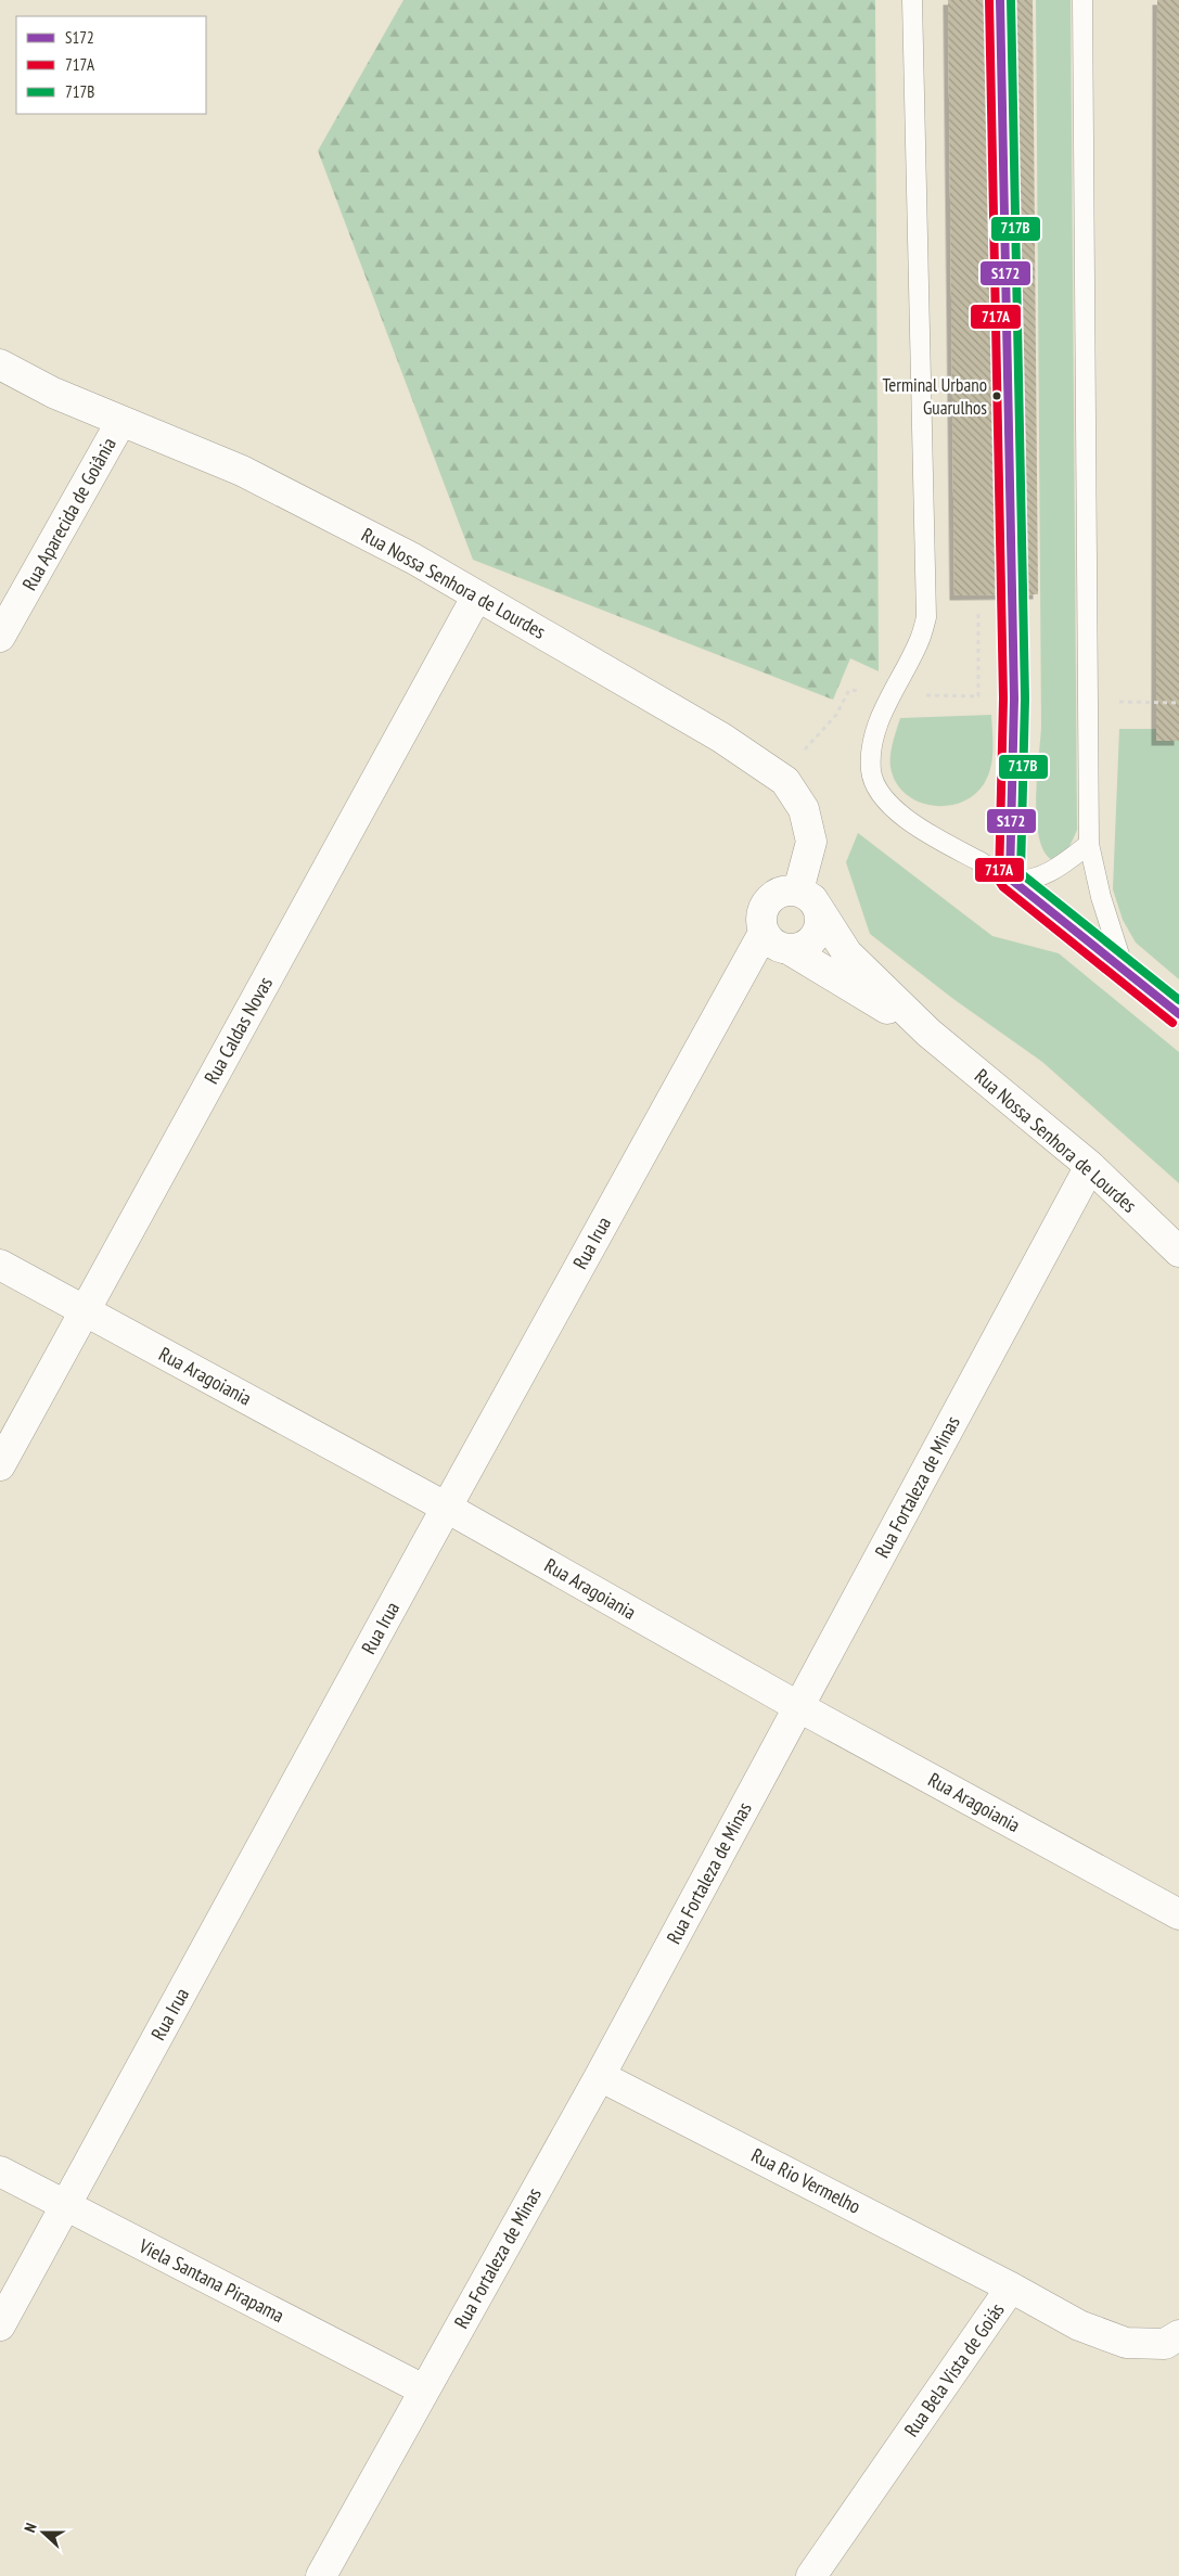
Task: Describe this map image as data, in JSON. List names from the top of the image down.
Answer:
{
  "streets": {
    "street": [
      "Rua Aparecida de Goiânia",
      "Rua Nossa Senhora de Lourdes",
      "Rua Caldas Novas",
      "Rua Irua",
      "Rua Aragoiania",
      "Rua Fortaleza de Minas",
      "Rua Rio Vermelho",
      "Viela Santana Pirapama",
      "Rua Bela Vista de Goiás"
    ]
  },
  "crossings": [
    ["Rua Aparecida de Goiânia", "Rua Nossa Senhora de Lourdes"],
    ["Rua Nossa Senhora de Lourdes", "Rua Caldas Novas"],
    ["Rua Nossa Senhora de Lourdes", "Rua Irua"],
    ["Rua Nossa Senhora de Lourdes", "Rua Fortaleza de Minas"],
    ["Rua Caldas Novas", "Rua Aragoiania"],
    ["Rua Irua", "Rua Aragoiania"],
    ["Rua Irua", "Viela Santana Pirapama"],
    ["Rua Aragoiania", "Rua Fortaleza de Minas"],
    ["Rua Fortaleza de Minas", "Rua Rio Vermelho"],
    ["Rua Fortaleza de Minas", "Viela Santana Pirapama"],
    ["Rua Rio Vermelho", "Rua Bela Vista de Goiás"]
  ],
  "places": ["Terminal Urbano Guarulhos"],
  "lines": ["transit line S172", "transit line 717A", "transit line 717B"],
  "legend": ["S172", "717A", "717B"],
  "north": "left"
}
